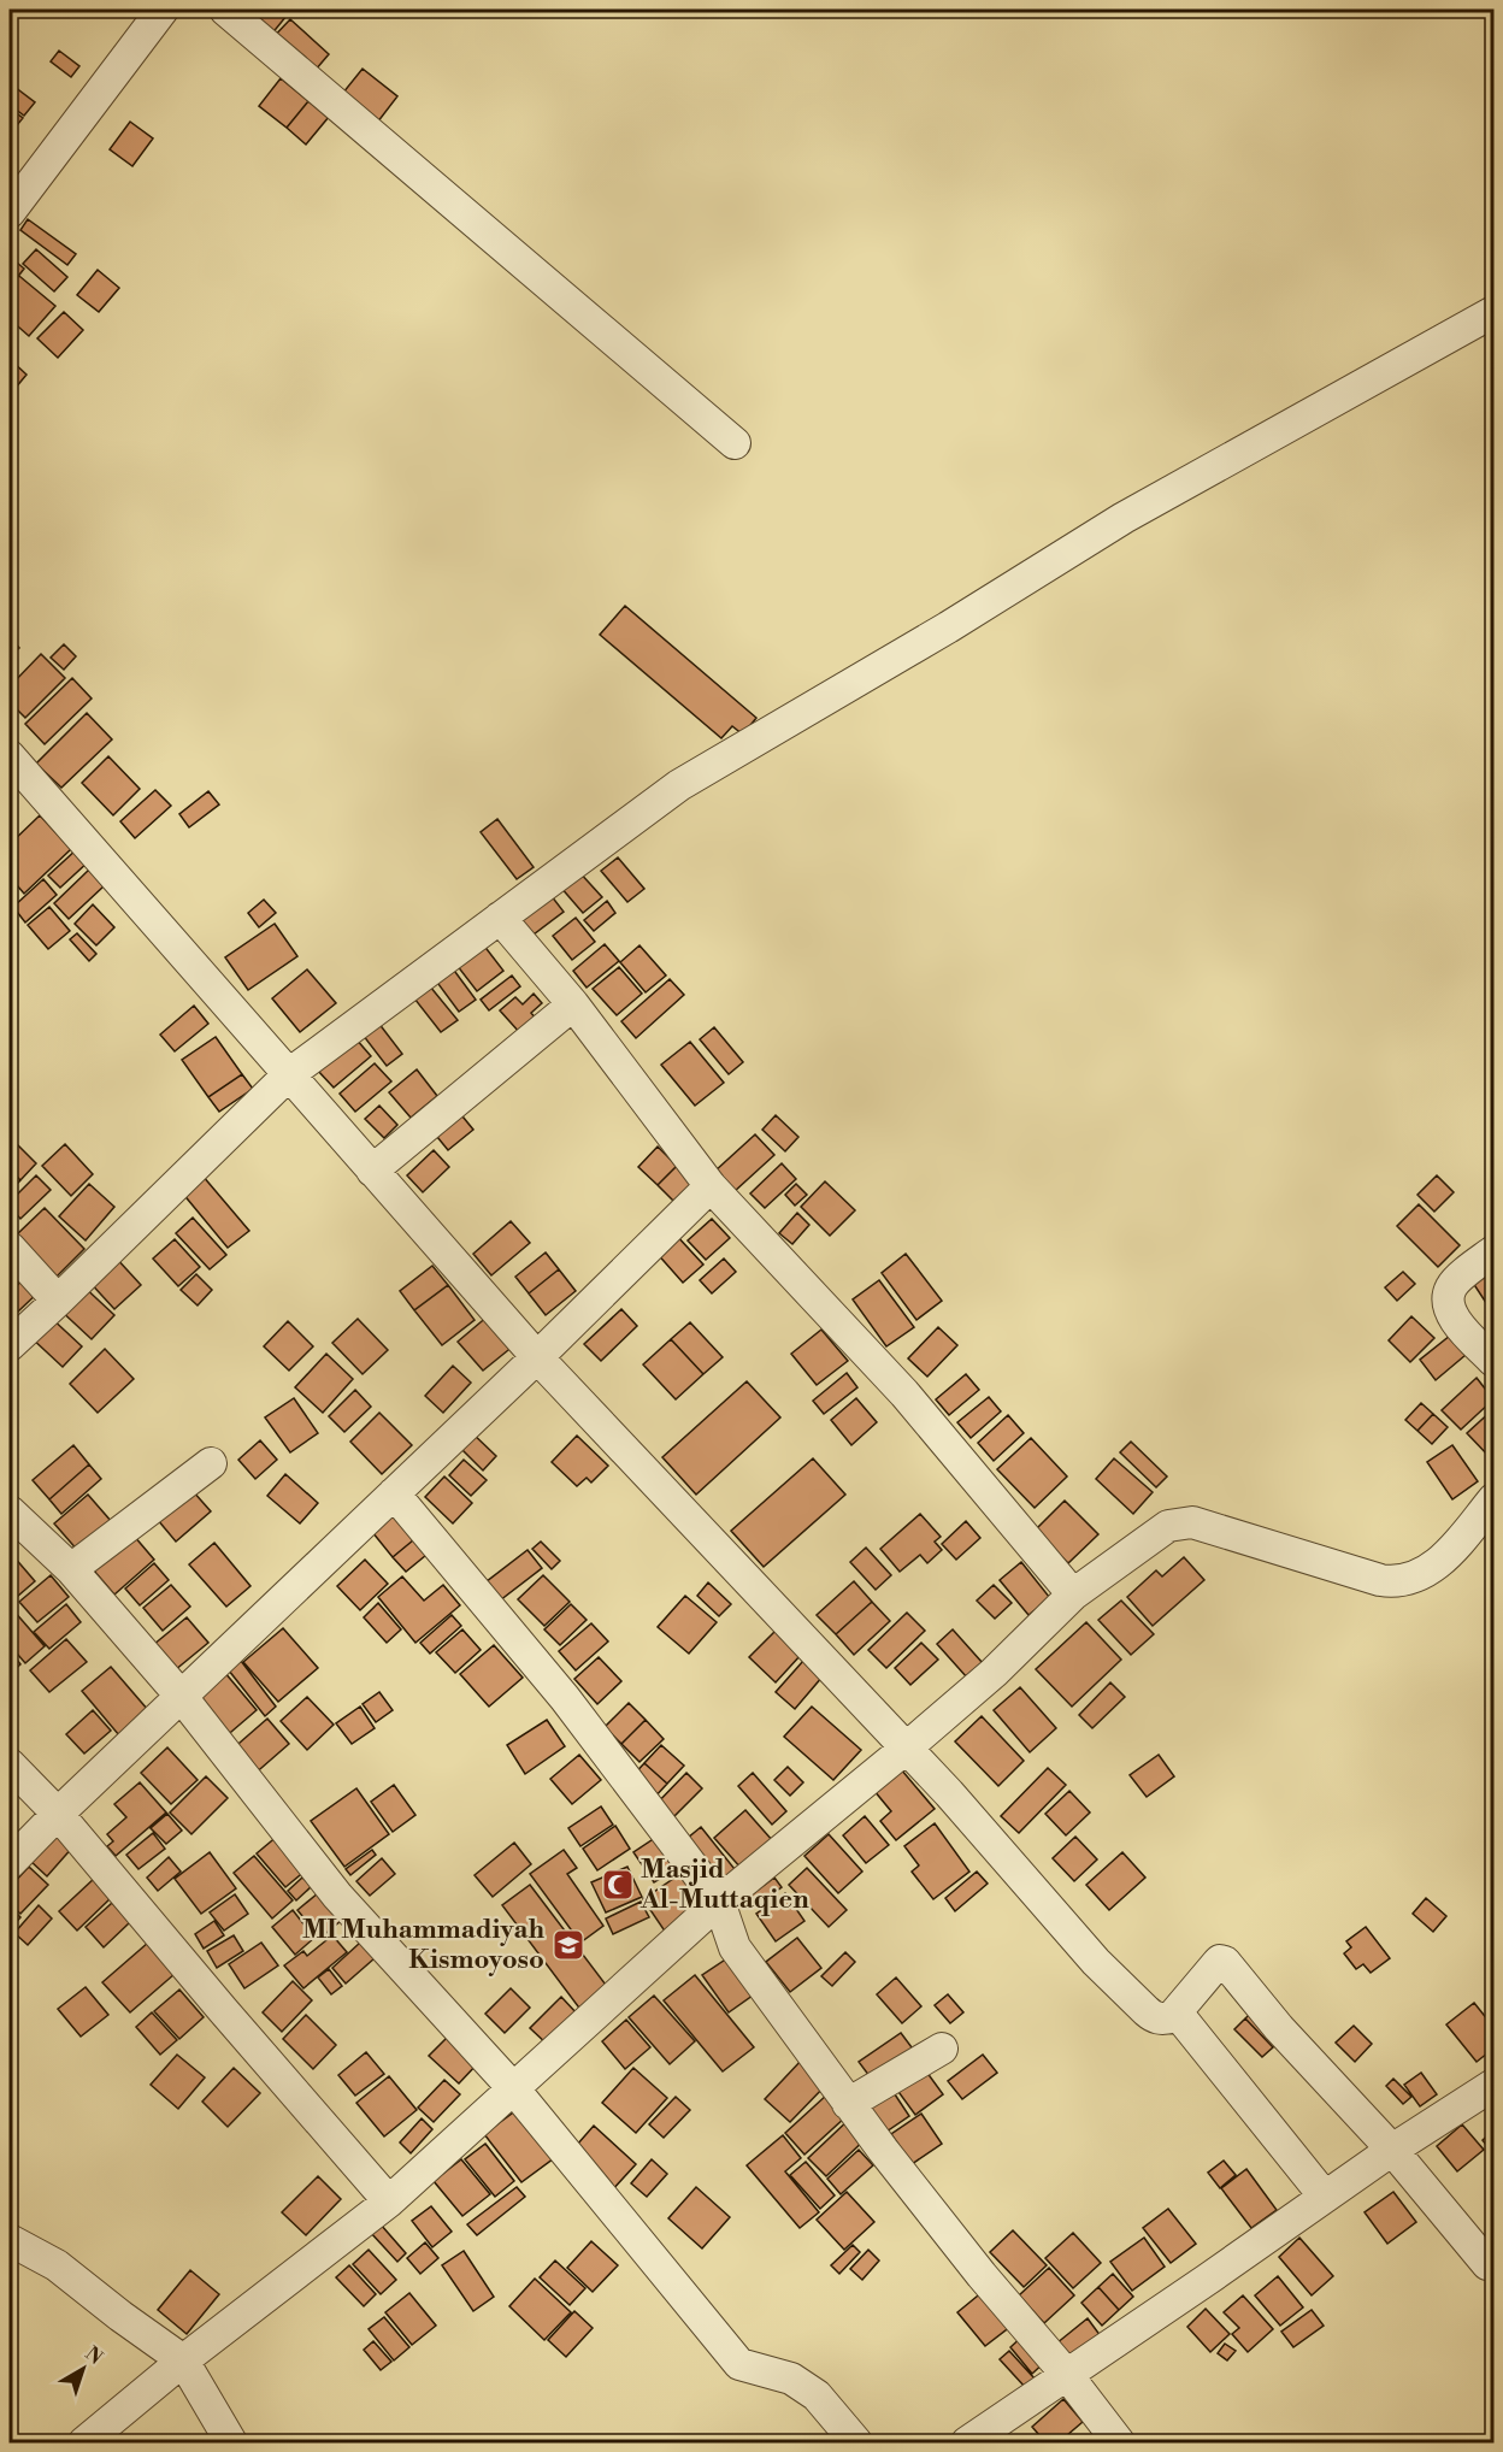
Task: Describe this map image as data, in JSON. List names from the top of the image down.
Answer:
{
  "places": {
    "mosque": ["Masjid Al-Muttaqien"],
    "school or university": ["MI Muhammadiyah Kismoyoso"]
  },
  "north": "top right"
}
